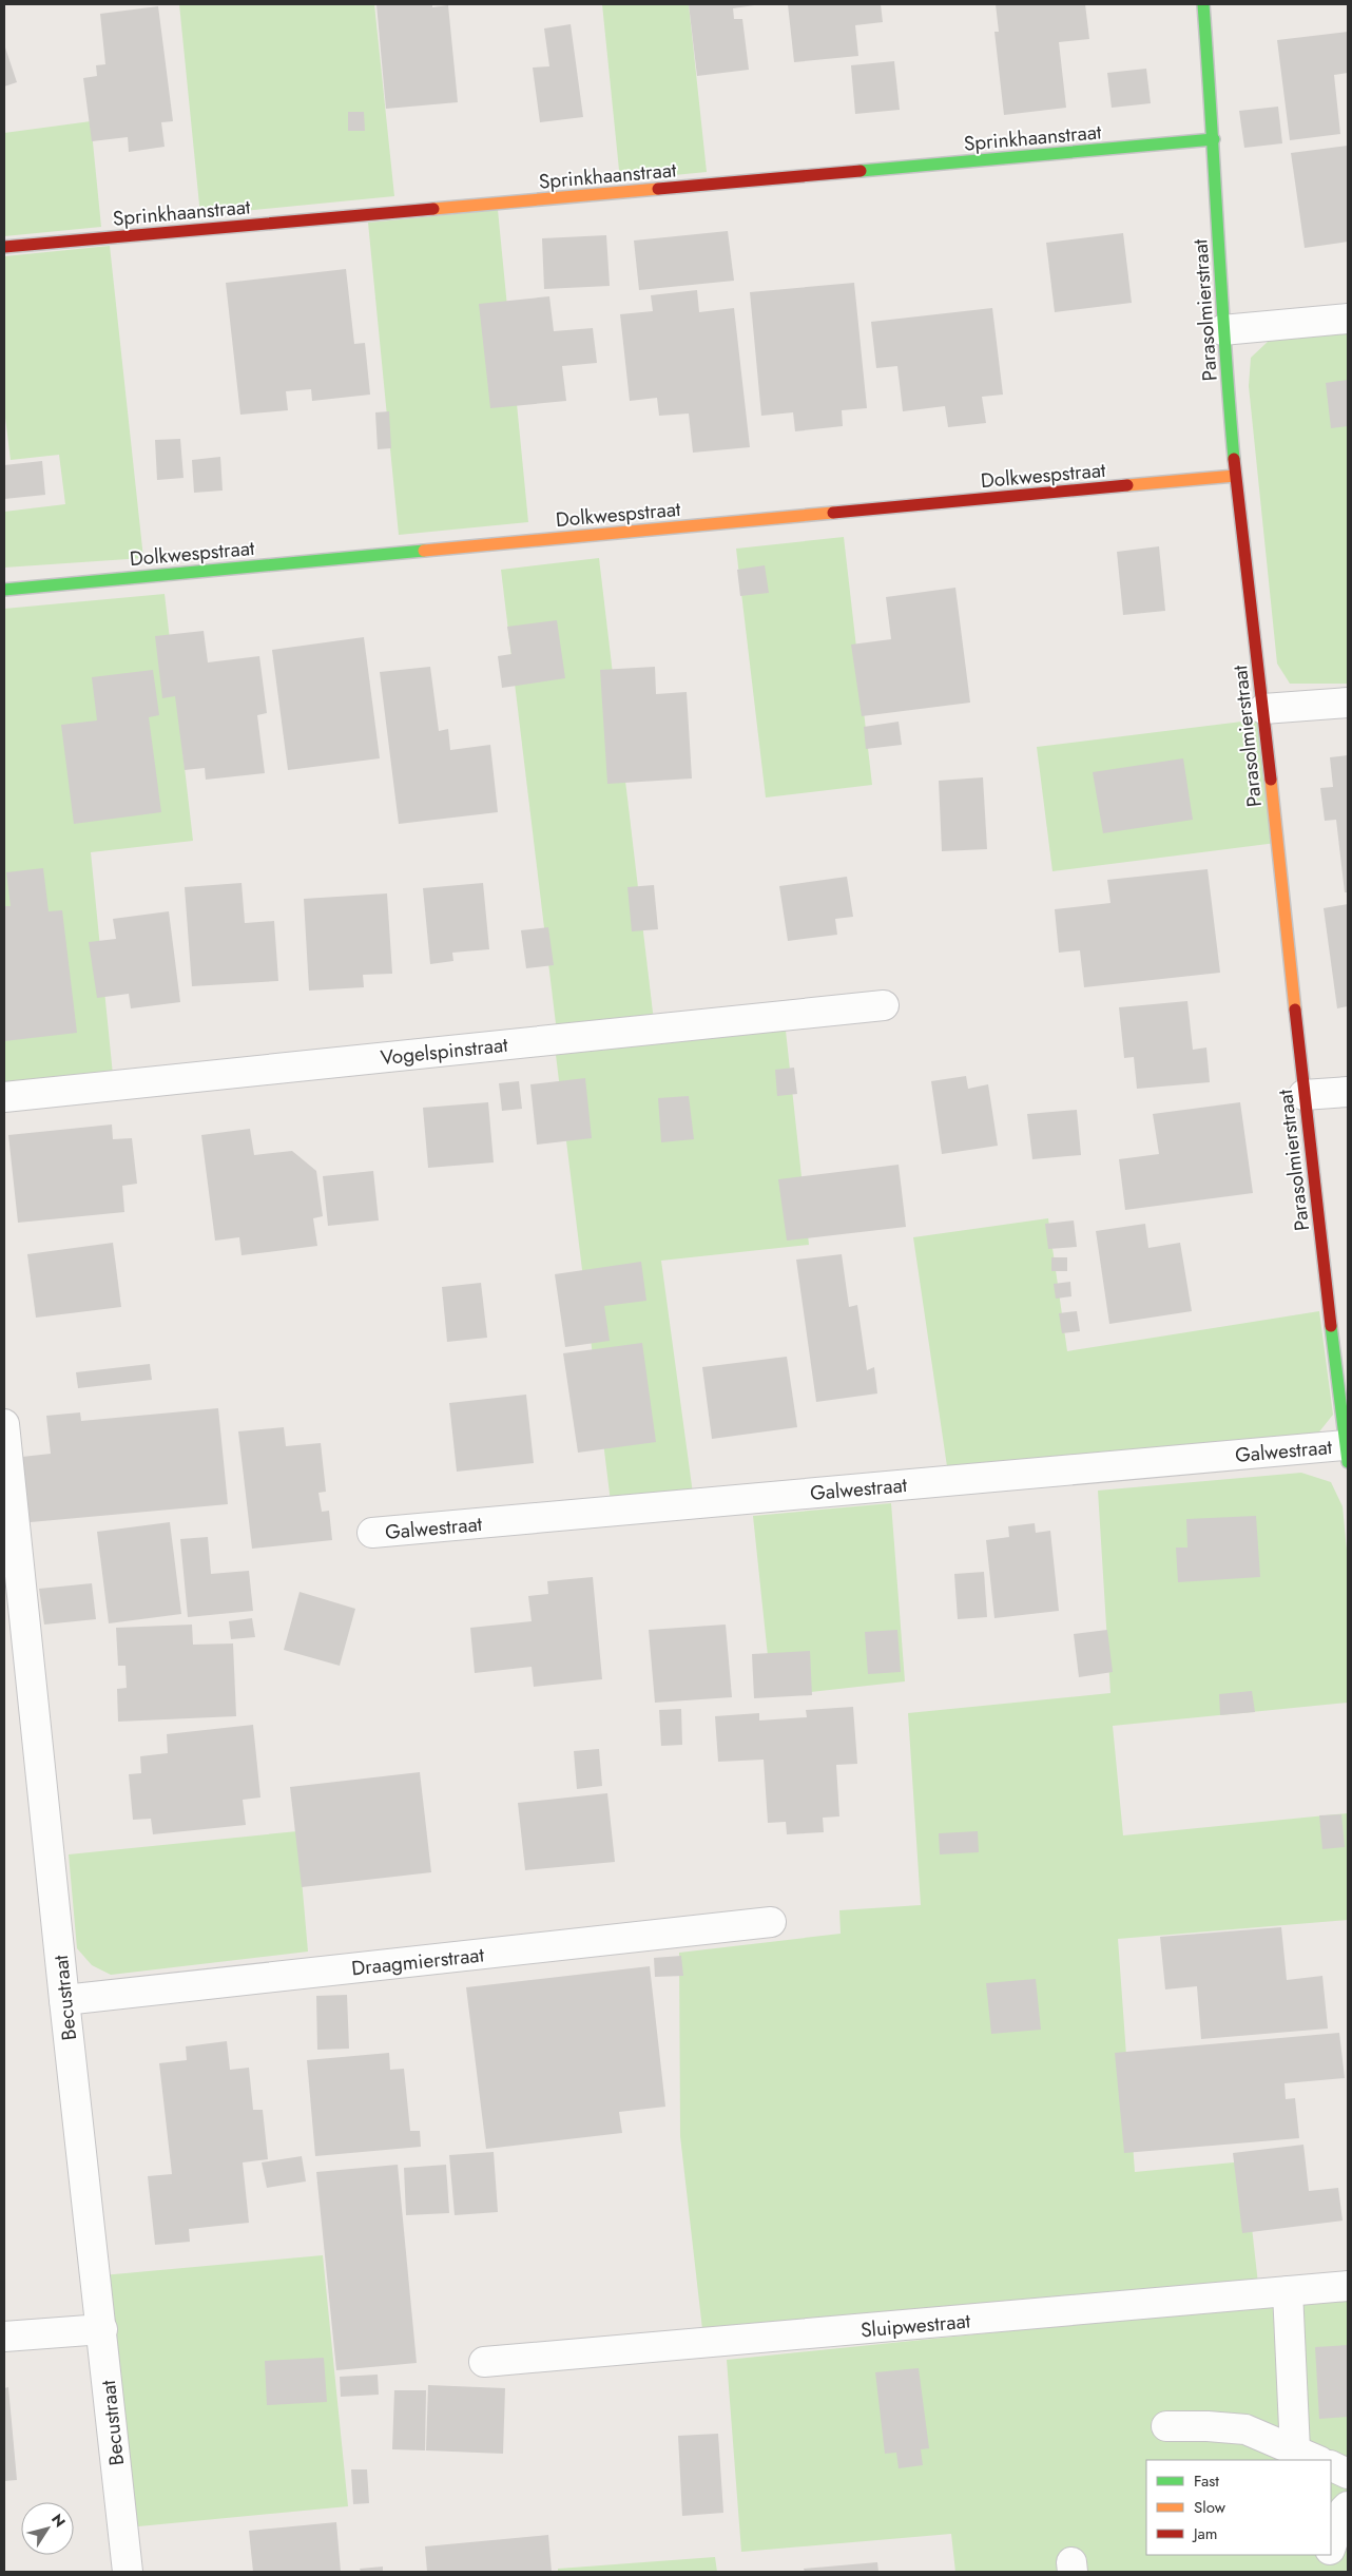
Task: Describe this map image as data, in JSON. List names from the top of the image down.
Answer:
{
  "streets": {
    "street": [
      "Sprinkhaanstraat",
      "Parasolmierstraat",
      "Dolkwespstraat",
      "Vogelspinstraat",
      "Galwestraat",
      "Draagmierstraat",
      "Becustraat",
      "Sluipwestraat"
    ]
  },
  "crossings": [
    ["Sprinkhaanstraat", "Parasolmierstraat"],
    ["Parasolmierstraat", "Dolkwespstraat"],
    ["Parasolmierstraat", "Galwestraat"],
    ["Draagmierstraat", "Becustraat"]
  ],
  "legend": ["Fast", "Slow", "Jam"],
  "north": "top right"
}
